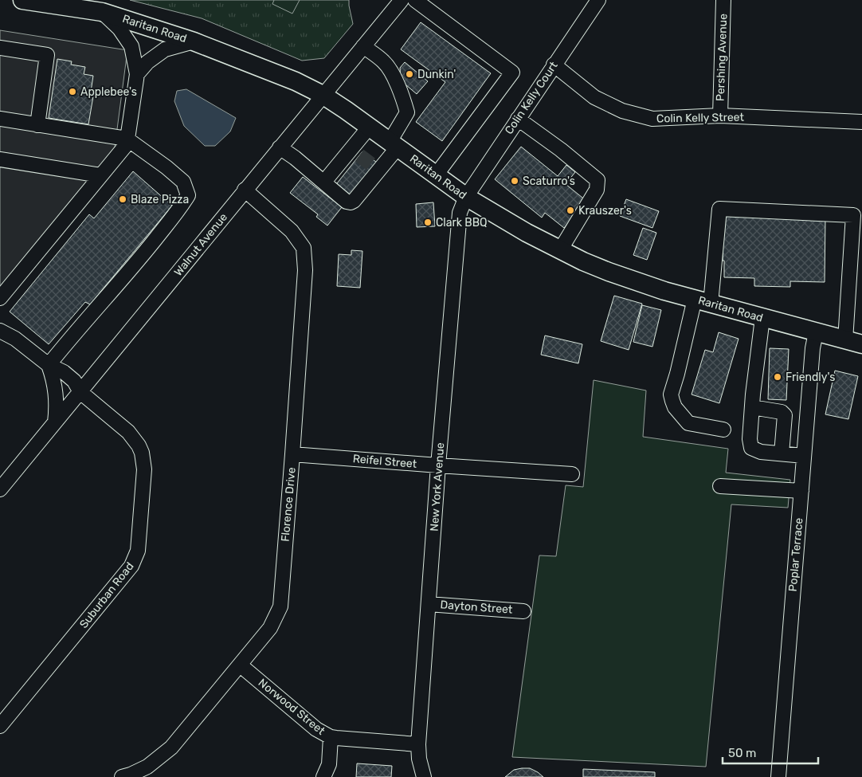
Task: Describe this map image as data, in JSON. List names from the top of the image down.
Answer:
{
  "streets": {
    "main road": ["Raritan Road"],
    "street": [
      "Pershing Avenue",
      "Colin Kelly Court",
      "Colin Kelly Street",
      "Walnut Avenue",
      "Reifel Street",
      "New York Avenue",
      "Florence Drive",
      "Poplar Terrace",
      "Suburban Road",
      "Dayton Street",
      "Norwood Street"
    ]
  },
  "crossings": [
    ["Raritan Road", "Colin Kelly Court"],
    ["Raritan Road", "Walnut Avenue"],
    ["Raritan Road", "New York Avenue"],
    ["Raritan Road", "Poplar Terrace"],
    ["Pershing Avenue", "Colin Kelly Street"],
    ["Colin Kelly Court", "Colin Kelly Street"],
    ["Colin Kelly Court", "New York Avenue"],
    ["Walnut Avenue", "Florence Drive"],
    ["Walnut Avenue", "Suburban Road"],
    ["Reifel Street", "New York Avenue"],
    ["Reifel Street", "Florence Drive"],
    ["New York Avenue", "Dayton Street"],
    ["New York Avenue", "Norwood Street"],
    ["Florence Drive", "Norwood Street"]
  ],
  "places": [
    "Dunkin'",
    "Applebee's",
    "Scaturro's",
    "Blaze Pizza",
    "Krauszer's",
    "Clark BBQ",
    "Friendly's"
  ],
  "scale_bar": "50 m"
}
